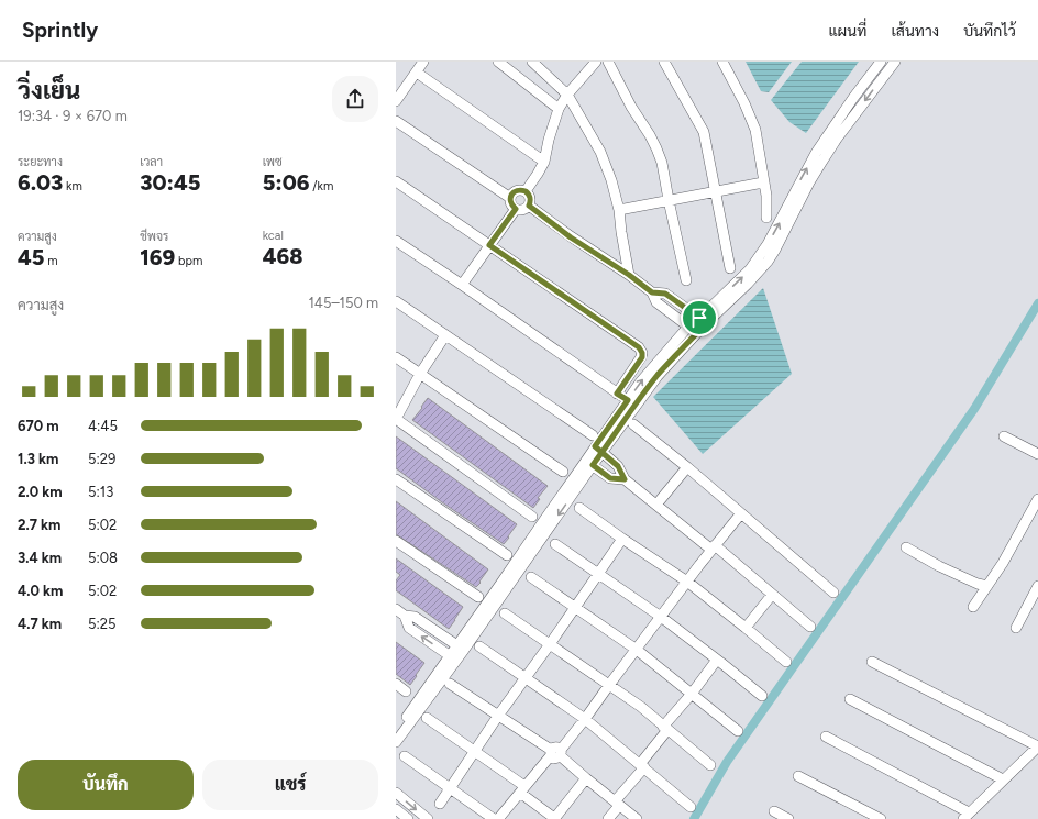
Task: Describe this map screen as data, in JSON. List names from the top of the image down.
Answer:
{
  "page": {
    "header": "Sprintly",
    "nav": ["แผนที่", "เส้นทาง", "บันทึกไว้"],
    "heading": ["วิ่งเย็น", "19:34 · 9 × 670 m"],
    "stats": [
      ["ระยะทาง", "6.03 km"],
      ["เวลา", "30:45"],
      ["เพซ", "5:06 /km"],
      ["ความสูง", "45 m"],
      ["ชีพจร", "169 bpm"],
      ["kcal", "468"]
    ],
    "chart": ["ความสูง", "145–150 m"],
    "list": [
      {
        "name": "670 m",
        "note": "4:45"
      },
      {
        "name": "1.3 km",
        "note": "5:29"
      },
      {
        "name": "2.0 km",
        "note": "5:13"
      },
      {
        "name": "2.7 km",
        "note": "5:02"
      },
      {
        "name": "3.4 km",
        "note": "5:08"
      },
      {
        "name": "4.0 km",
        "note": "5:02"
      },
      {
        "name": "4.7 km",
        "note": "5:25"
      }
    ],
    "buttons": ["บันทึก", "แชร์"]
  }
}
